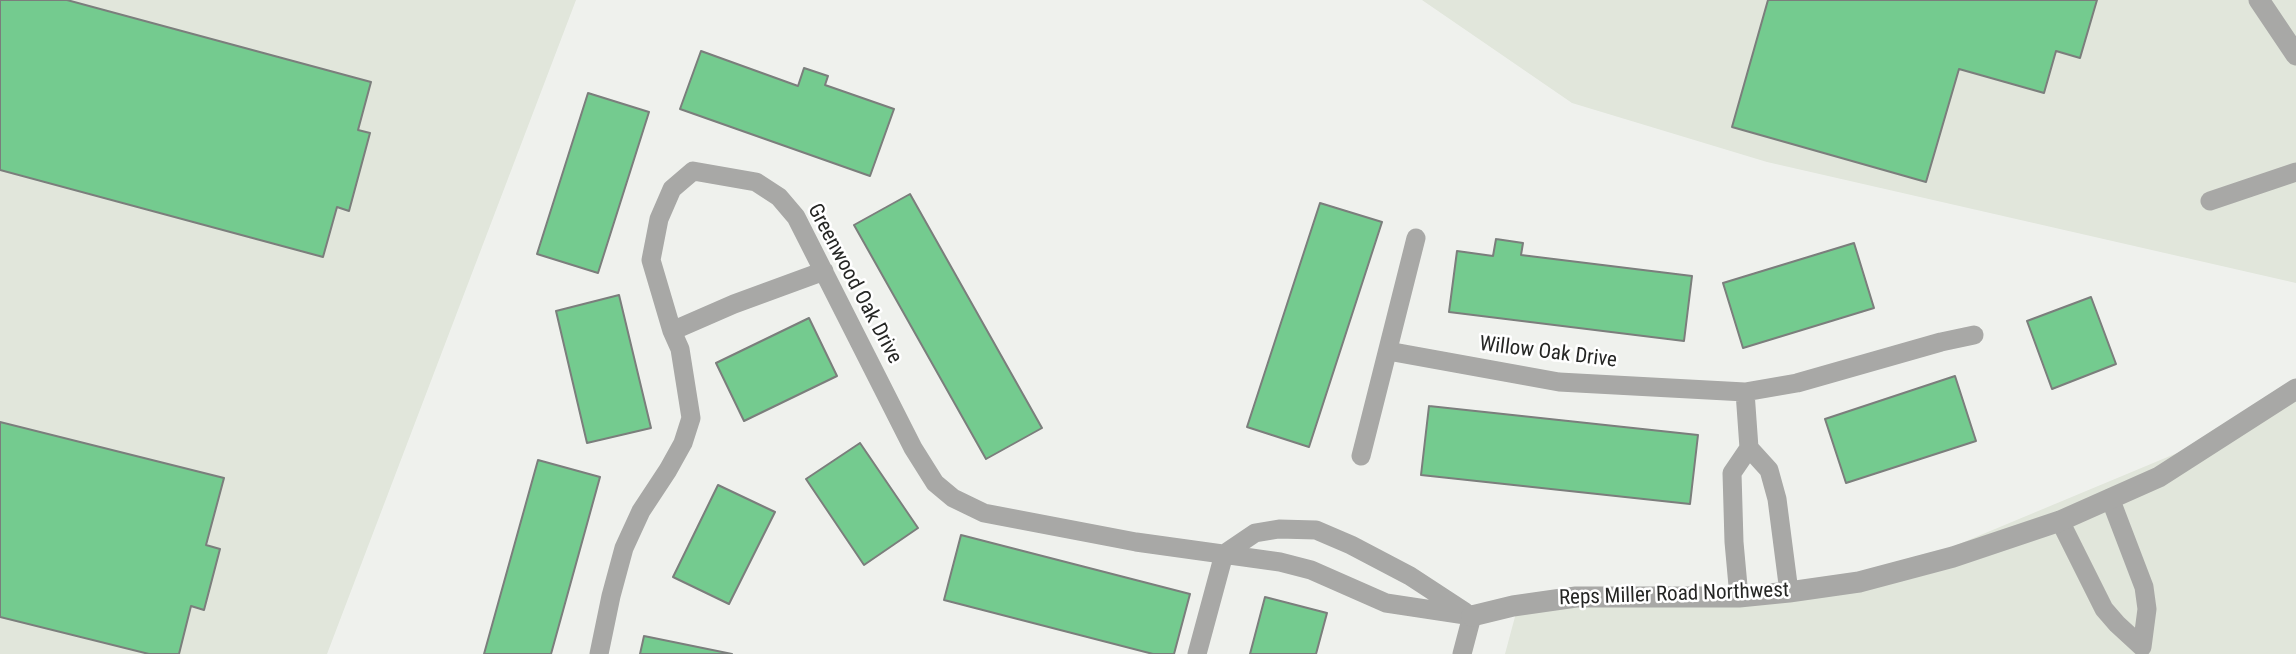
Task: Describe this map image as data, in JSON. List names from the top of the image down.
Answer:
{
  "streets": {
    "street": ["Reps Miller Road Northwest"],
    "lane": ["Greenwood Oak Drive", "Willow Oak Drive"]
  },
  "crossings": [
    ["Greenwood Oak Drive", "Reps Miller Road Northwest"]
  ]
}
